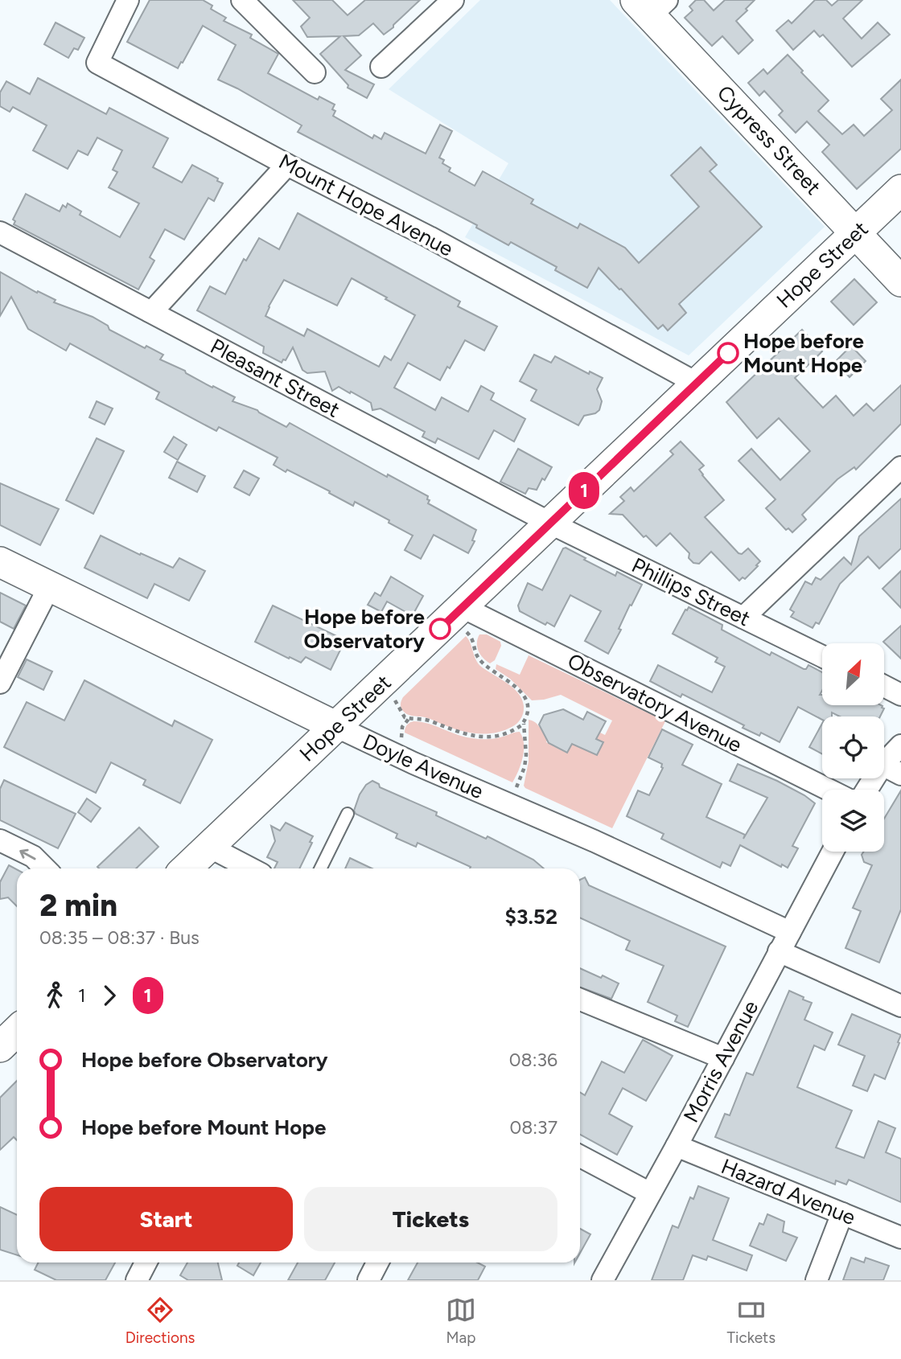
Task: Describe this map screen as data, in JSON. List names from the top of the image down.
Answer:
{
  "streets": {
    "main road": ["Cypress Street", "Hope Street", "Doyle Avenue"],
    "street": [
      "Mount Hope Avenue",
      "Pleasant Street",
      "Phillips Street",
      "Observatory Avenue",
      "Morris Avenue",
      "Hazard Avenue"
    ]
  },
  "crossings": [
    ["Cypress Street", "Hope Street"],
    ["Mount Hope Avenue", "Hope Street"],
    ["Hope Street", "Pleasant Street"],
    ["Hope Street", "Phillips Street"],
    ["Hope Street", "Observatory Avenue"],
    ["Hope Street", "Doyle Avenue"],
    ["Pleasant Street", "Phillips Street"],
    ["Doyle Avenue", "Morris Avenue"],
    ["Morris Avenue", "Hazard Avenue"]
  ],
  "places": ["Hope before Mount Hope", "Hope before Observatory"],
  "lines": ["bus line 1"],
  "north": "top right",
  "page": {
    "on_map": "1",
    "heading": ["2 min", "08:35 – 08:37 · Bus", "$3.52"],
    "legs": ["1", "1"],
    "list": [
      {
        "name": "Hope before Observatory",
        "value": "08:36"
      },
      {
        "name": "Hope before Mount Hope",
        "value": "08:37"
      }
    ],
    "buttons": ["Start", "Tickets"],
    "tabs": ["Directions", "Map", "Tickets"]
  }
}
